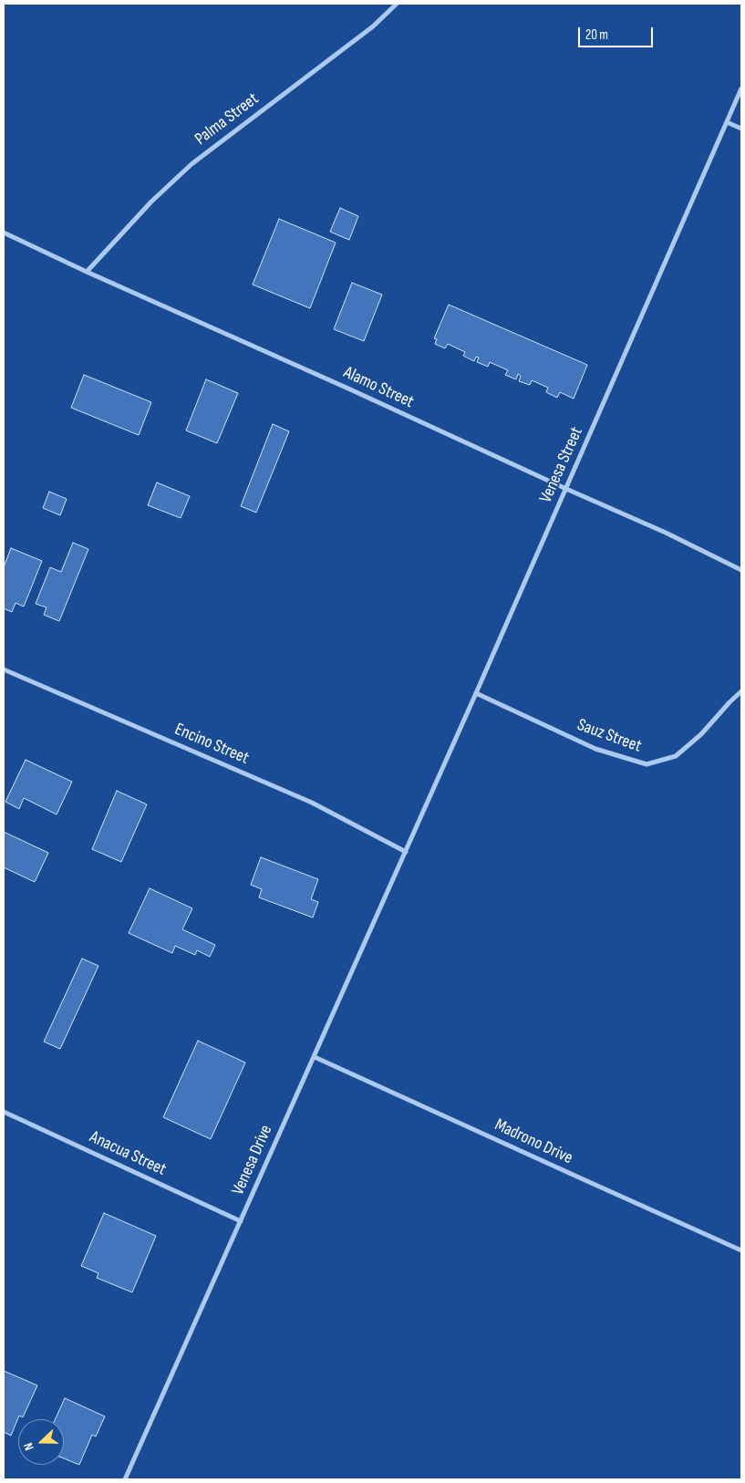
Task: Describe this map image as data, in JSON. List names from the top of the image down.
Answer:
{
  "streets": {
    "street": [
      "Palma Street",
      "Alamo Street",
      "Venesa Street",
      "Sauz Street",
      "Encino Street",
      "Madrono Drive",
      "Anacua Street",
      "Venesa Drive"
    ]
  },
  "crossings": [
    ["Palma Street", "Alamo Street"],
    ["Alamo Street", "Venesa Street"],
    ["Venesa Street", "Sauz Street"],
    ["Venesa Street", "Encino Street"],
    ["Venesa Street", "Venesa Drive"],
    ["Encino Street", "Venesa Drive"],
    ["Madrono Drive", "Venesa Drive"],
    ["Anacua Street", "Venesa Drive"]
  ],
  "scale_bar": "20 m",
  "north": "left"
}
